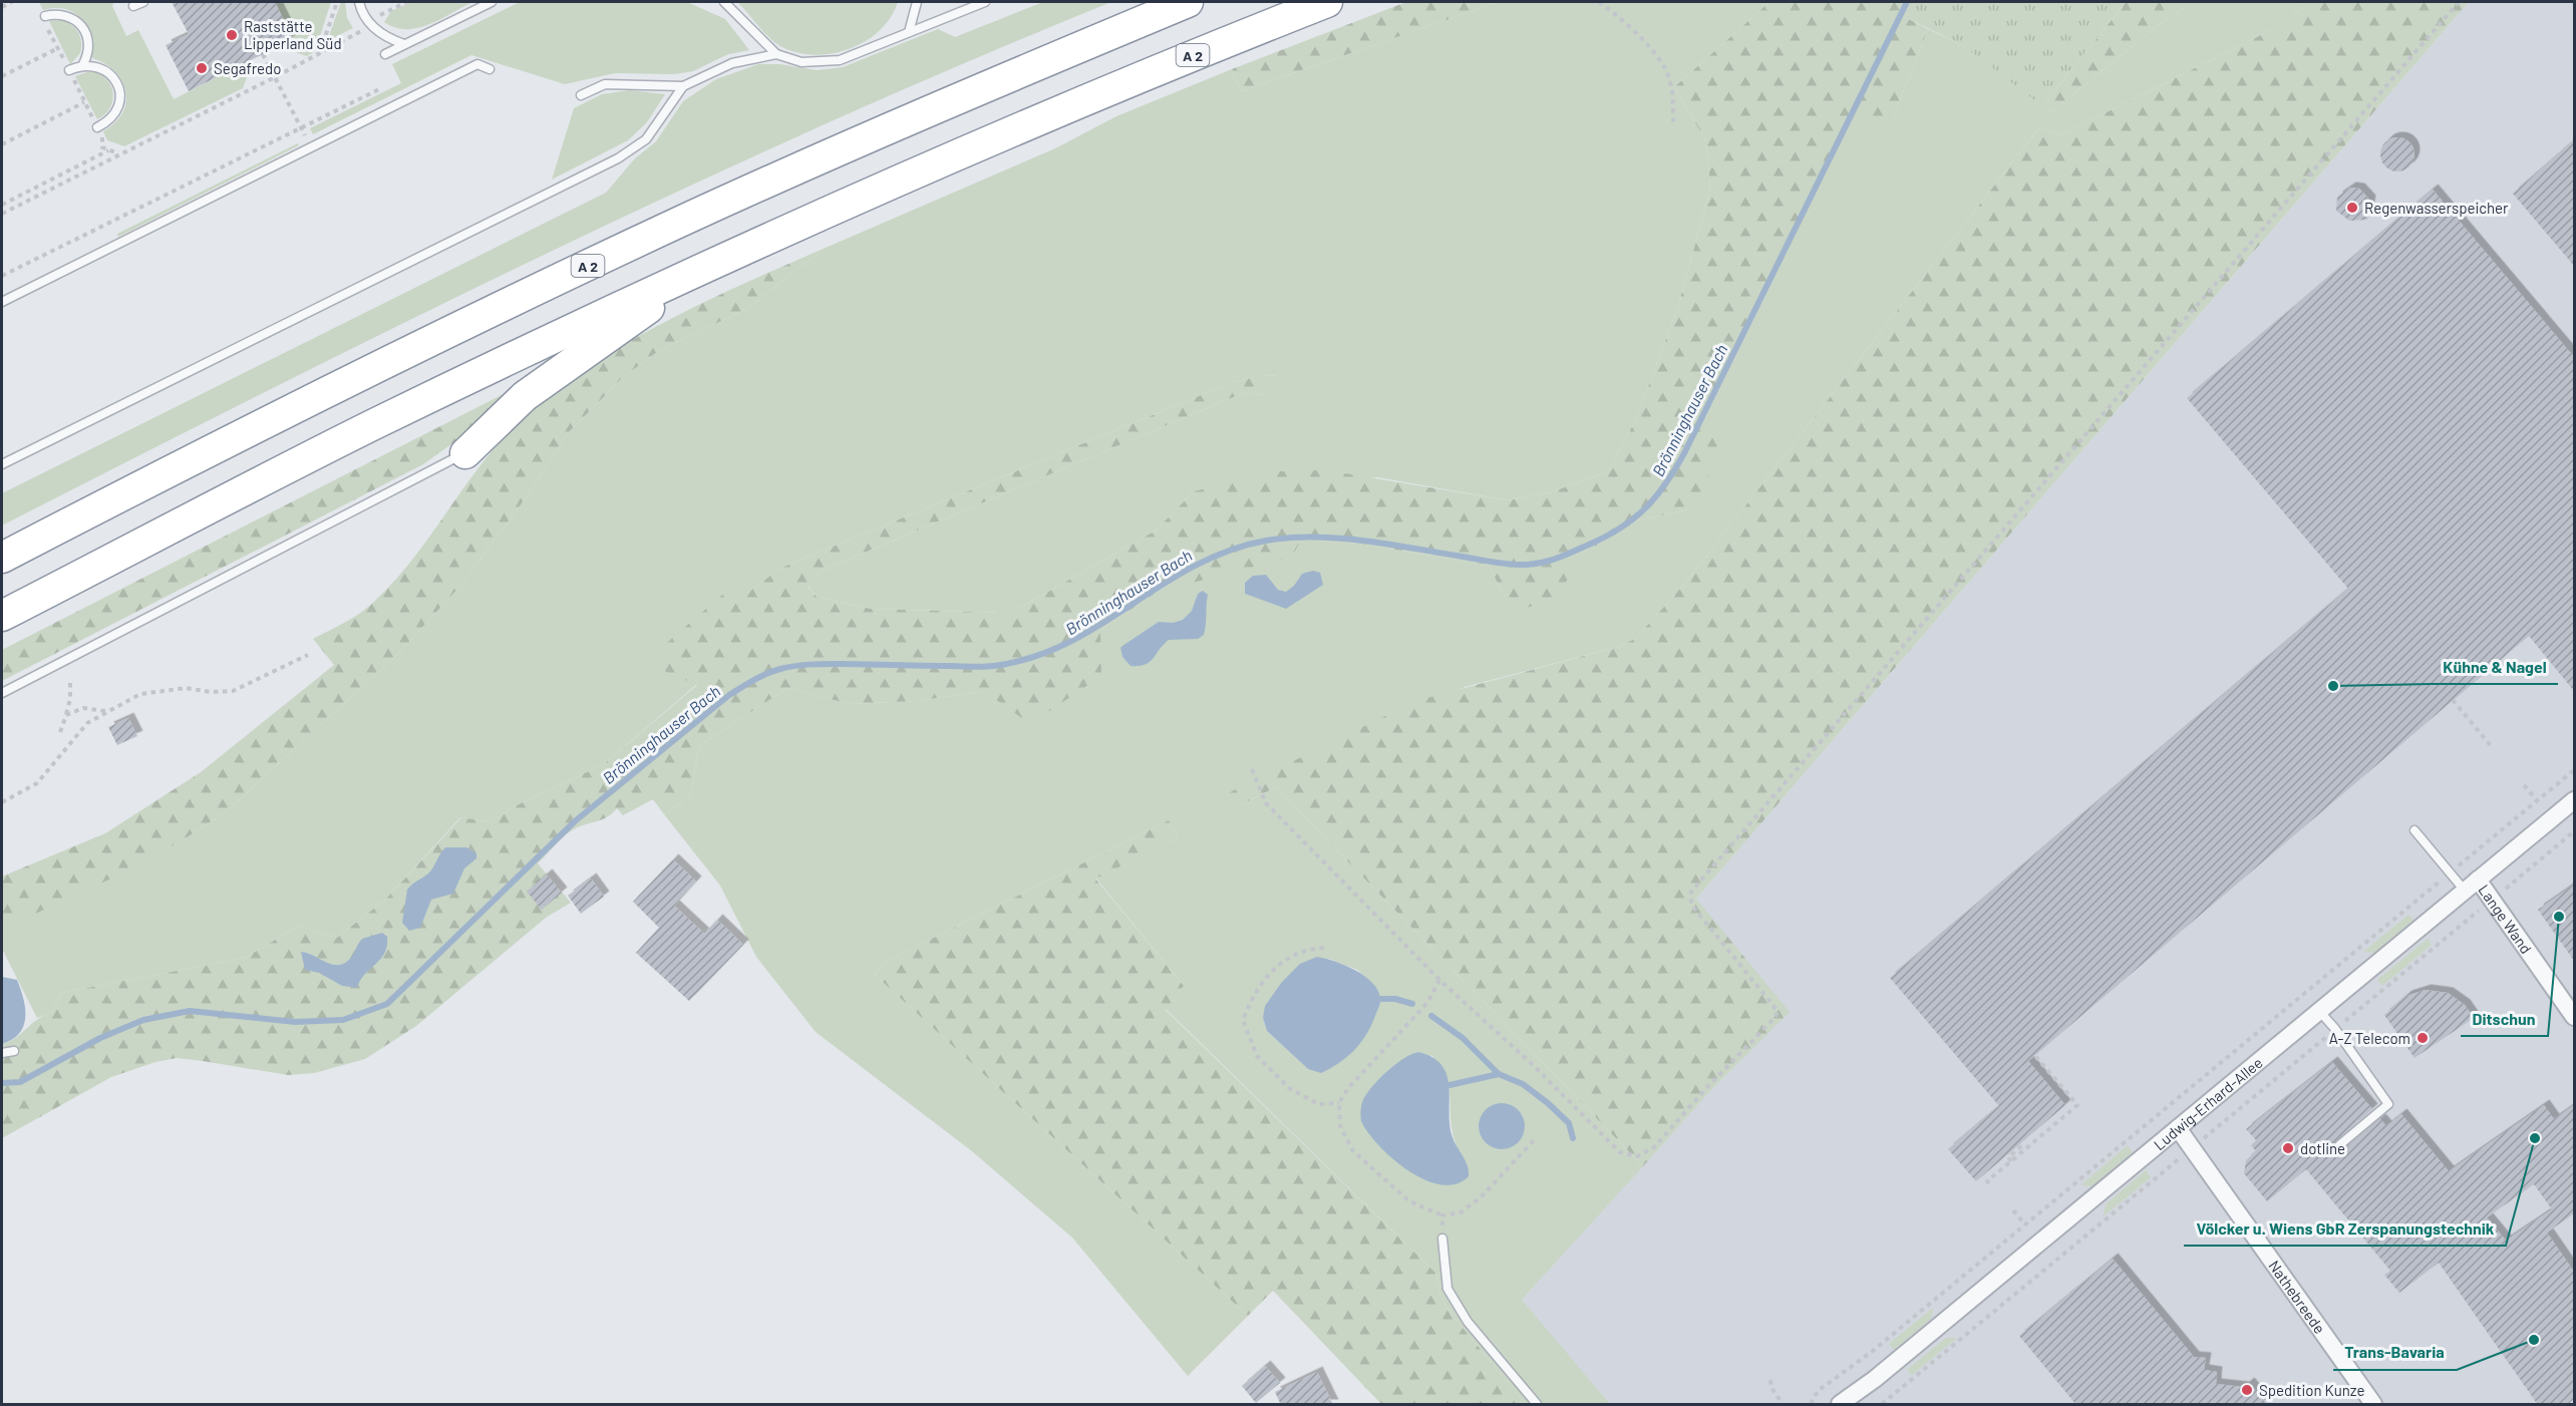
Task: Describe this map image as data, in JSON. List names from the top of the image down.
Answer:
{
  "streets": {
    "highway": ["A 2"],
    "street": ["Lange Wand", "Ludwig-Erhard-Allee", "Nathebreede"]
  },
  "crossings": [
    ["Lange Wand", "Ludwig-Erhard-Allee"],
    ["Ludwig-Erhard-Allee", "Nathebreede"]
  ],
  "water": ["Brönninghauser Bach"],
  "places": [
    "Raststätte Lipperland Süd",
    "Segafredo",
    "Regenwasserspeicher",
    "Kühne & Nagel",
    "Ditschun",
    "A-Z Telecom",
    "Völcker u. Wiens GbR Zerspanungstechnik",
    "dotline",
    "Trans-Bavaria",
    "Spedition Kunze"
  ]
}
